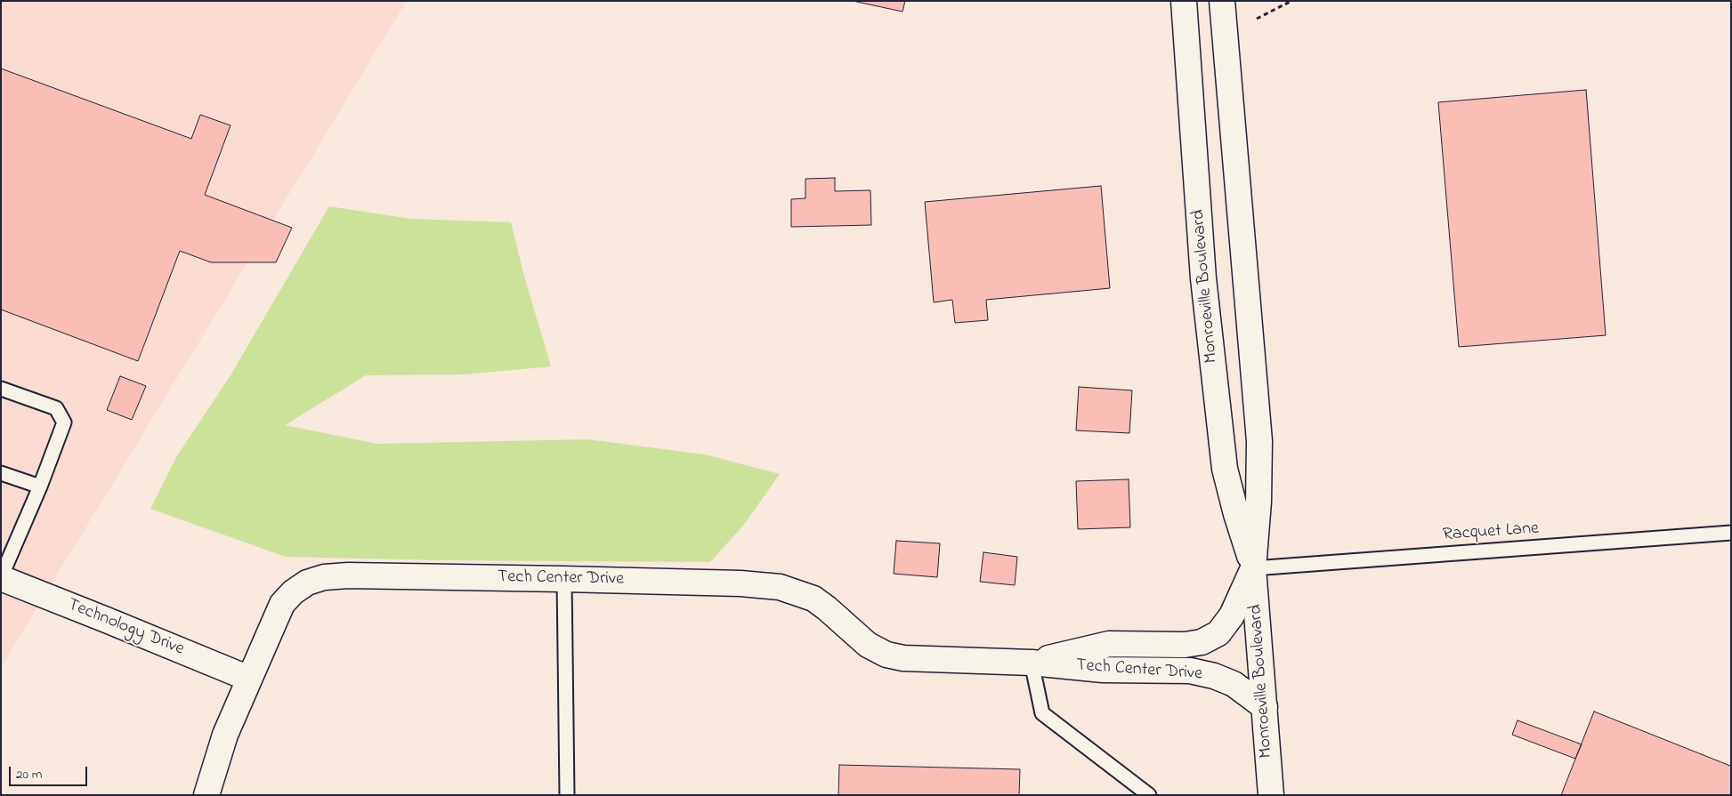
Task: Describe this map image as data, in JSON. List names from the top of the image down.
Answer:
{
  "streets": {
    "street": ["Monroeville Boulevard", "Tech Center Drive", "Technology Drive"],
    "lane": ["Racquet Lane"]
  },
  "crossings": [
    ["Monroeville Boulevard", "Racquet Lane"],
    ["Monroeville Boulevard", "Tech Center Drive"],
    ["Racquet Lane", "Tech Center Drive"],
    ["Tech Center Drive", "Technology Drive"]
  ],
  "scale_bar": "20 m"
}
